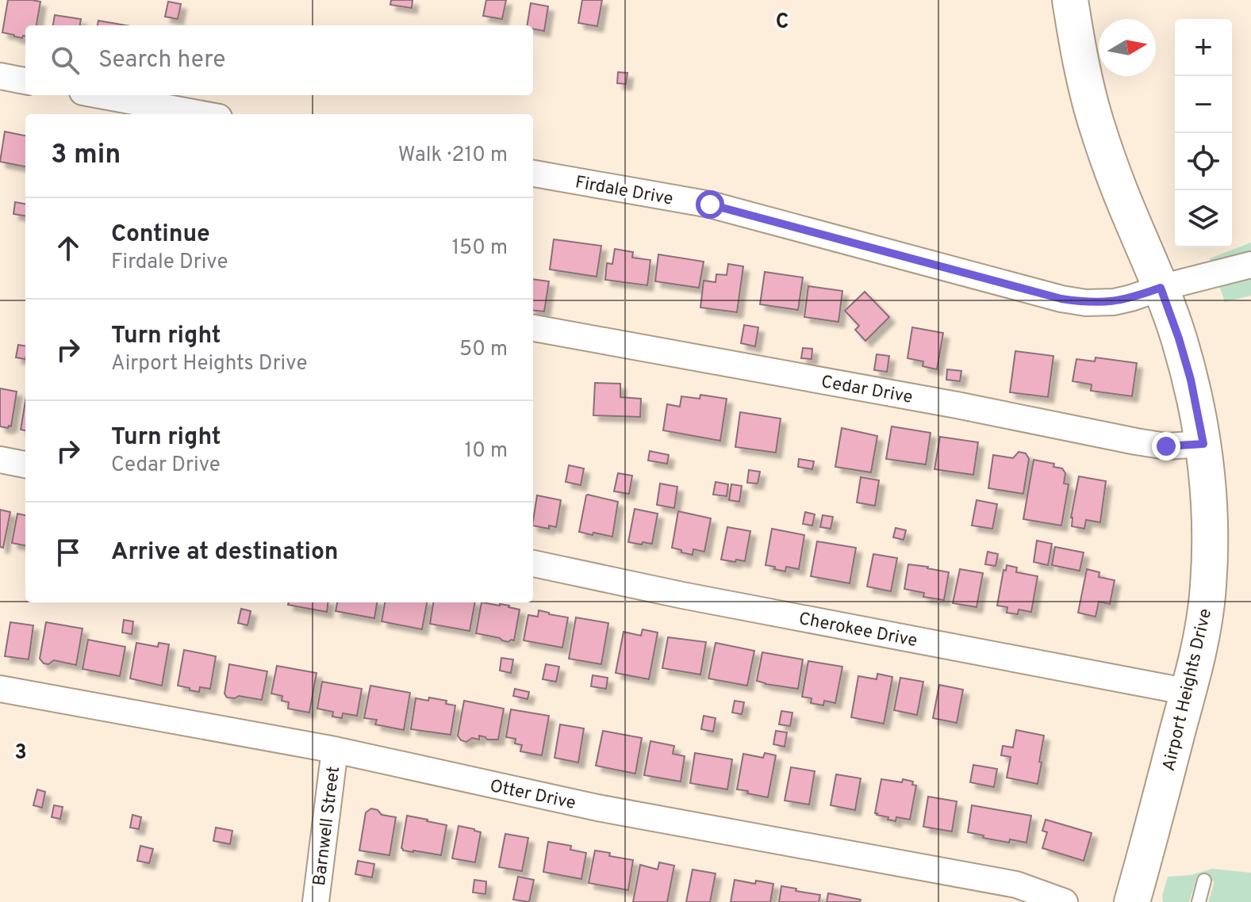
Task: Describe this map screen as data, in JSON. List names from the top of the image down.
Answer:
{
  "streets": {
    "street": [
      "Firdale Drive",
      "Cedar Drive",
      "Cherokee Drive",
      "Airport Heights Drive",
      "Otter Drive",
      "Barnwell Street"
    ]
  },
  "crossings": [
    ["Firdale Drive", "Airport Heights Drive"],
    ["Cedar Drive", "Airport Heights Drive"],
    ["Cherokee Drive", "Airport Heights Drive"],
    ["Otter Drive", "Barnwell Street"]
  ],
  "north": "right",
  "page": {
    "map_buttons": ["+", "−"],
    "search": "Search here",
    "heading": ["3 min", "Walk · 210 m"],
    "list": [
      ["Continue", "Firdale Drive", "150 m"],
      ["Turn right", "Airport Heights Drive", "50 m"],
      ["Turn right", "Cedar Drive", "10 m"],
      "Arrive at destination"
    ]
  },
  "grid": {
    "columns": ["C"],
    "rows": ["3"]
  }
}
